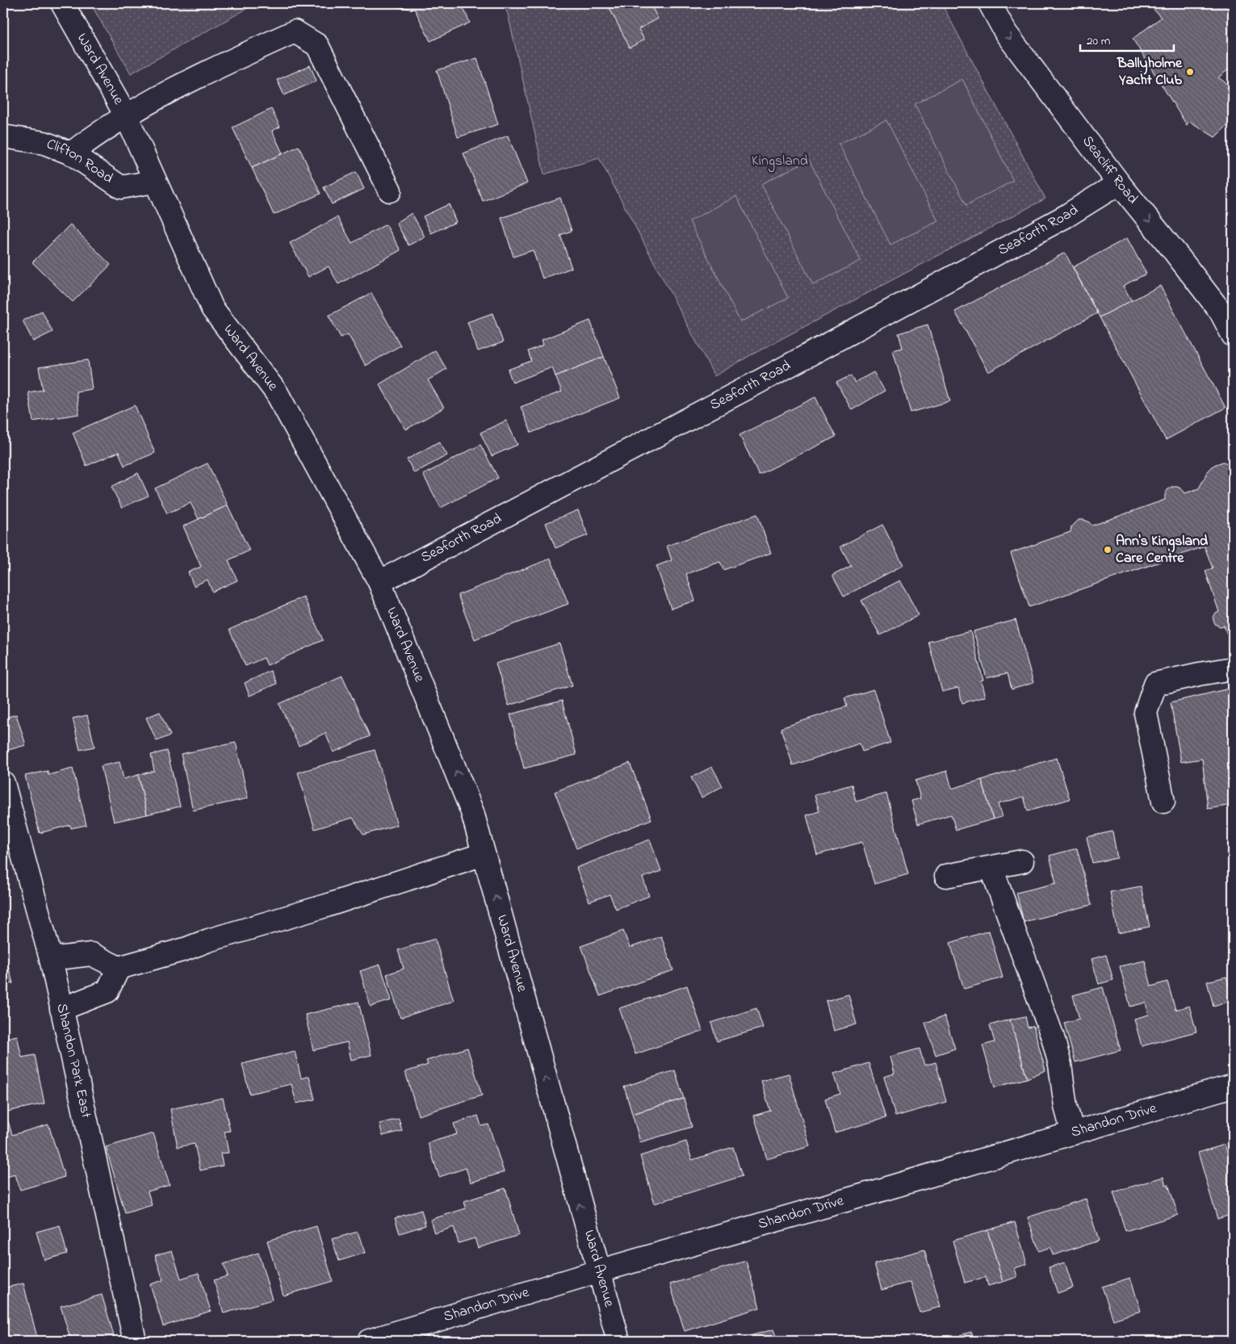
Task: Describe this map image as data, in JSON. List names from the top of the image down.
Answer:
{
  "streets": {
    "street": [
      "Ward Avenue",
      "Clifton Road",
      "Seacliff Road",
      "Seaforth Road",
      "Shandon Park East",
      "Shandon Drive"
    ]
  },
  "crossings": [
    ["Ward Avenue", "Clifton Road"],
    ["Ward Avenue", "Seaforth Road"],
    ["Ward Avenue", "Shandon Drive"],
    ["Seacliff Road", "Seaforth Road"]
  ],
  "one_way": ["Ward Avenue", "Seacliff Road"],
  "parks": ["Kingsland"],
  "places": ["Ballyholme Yacht Club", "Ann's Kingsland Care Centre"],
  "scale_bar": "20 m"
}
